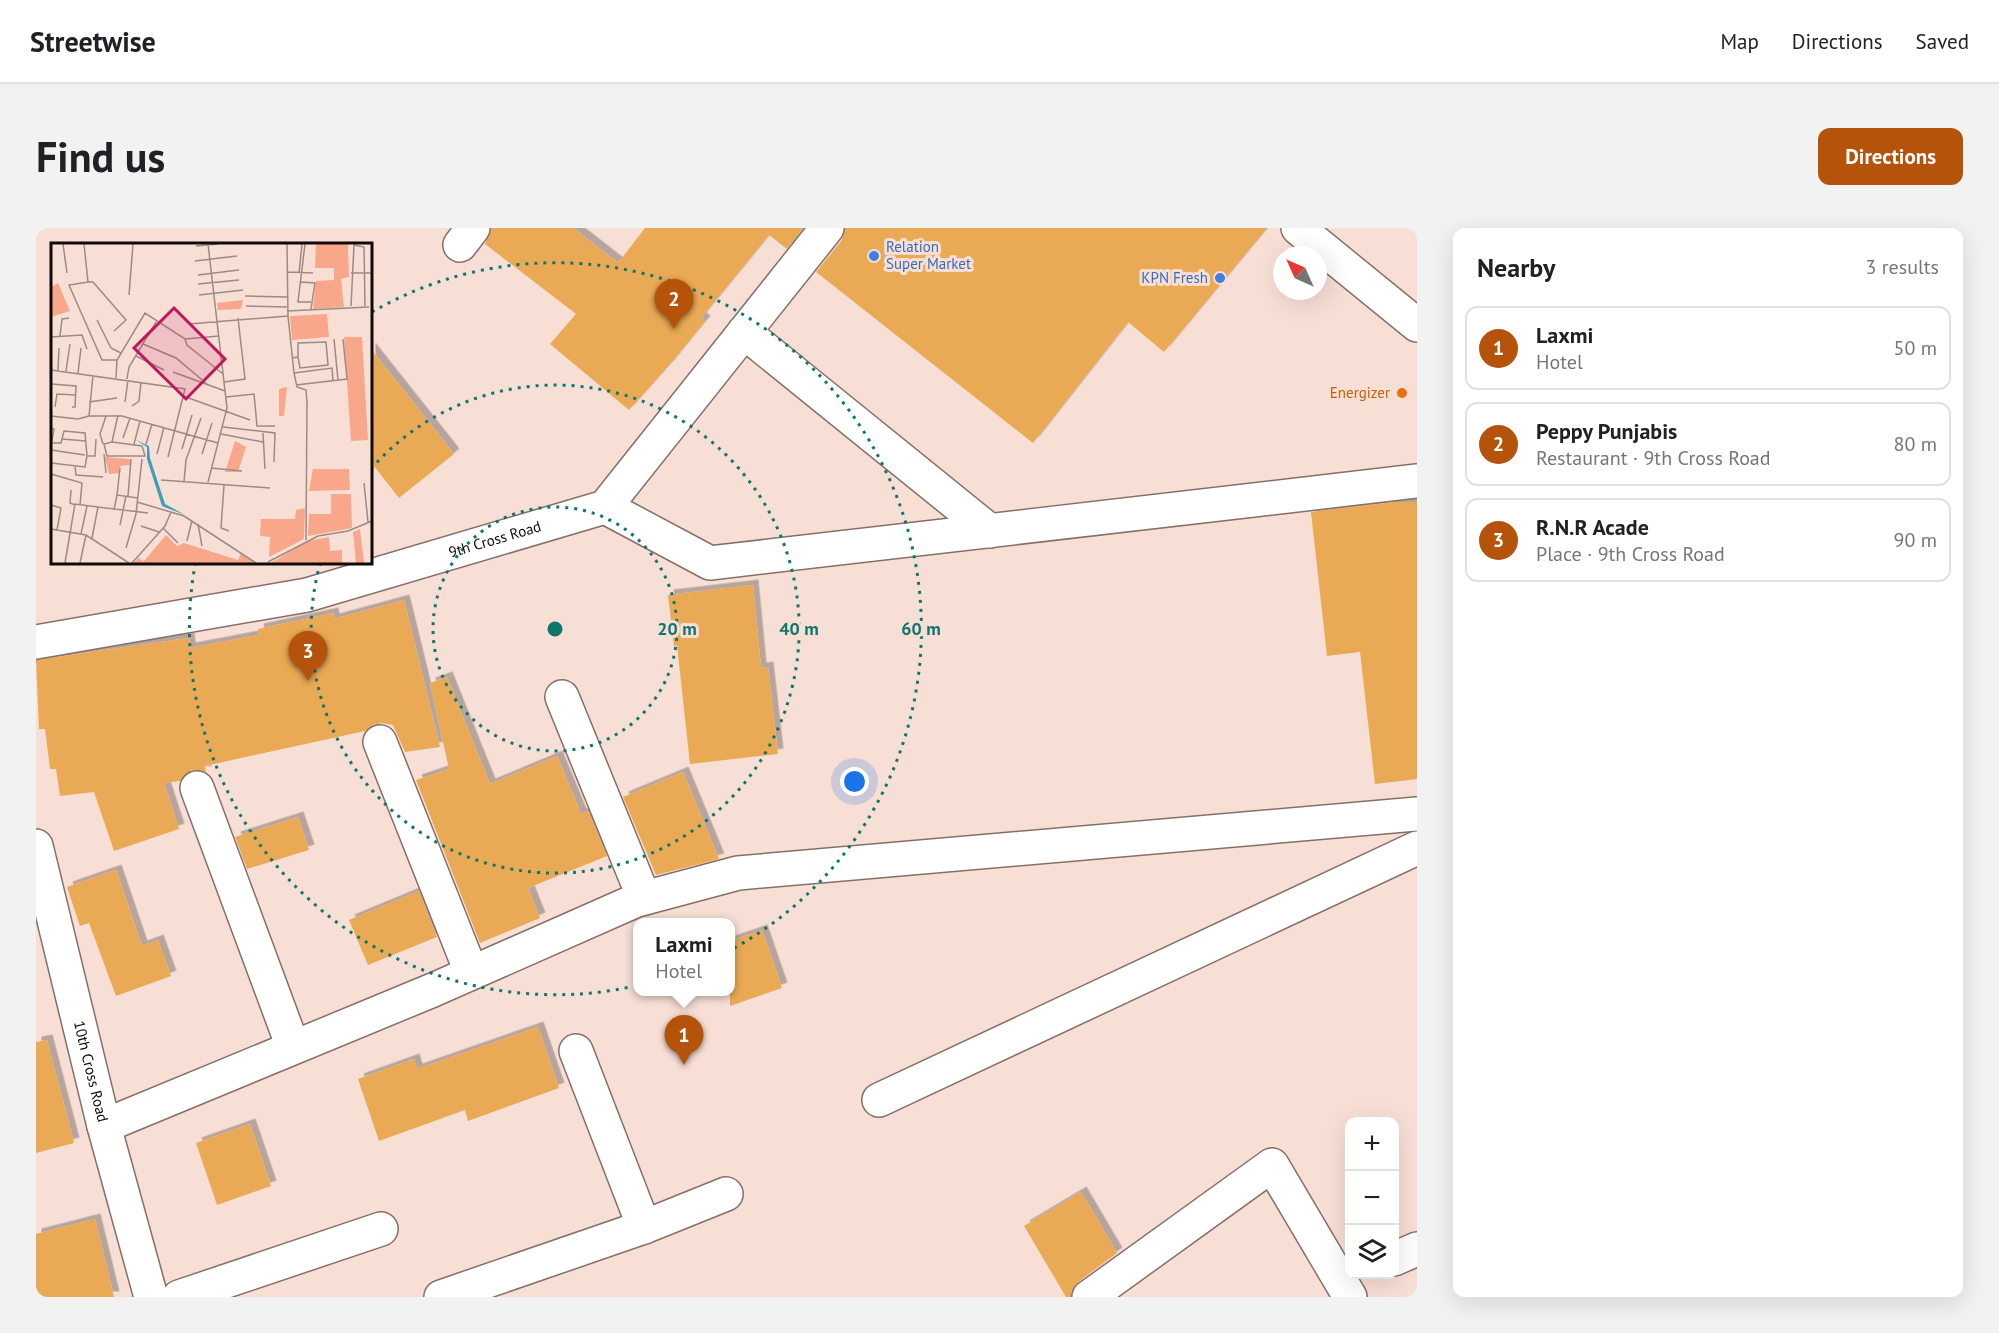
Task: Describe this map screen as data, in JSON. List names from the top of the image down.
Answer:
{
  "streets": {
    "street": ["9th Cross Road", "10th Cross Road"]
  },
  "places": ["Relation Super Market", "KPN Fresh", "Energizer"],
  "north": "top left",
  "page": {
    "header": "Streetwise",
    "nav": ["Map", "Directions", "Saved"],
    "buttons": "Directions",
    "title": "Find us",
    "heading": ["Nearby", "3 results"],
    "pins": ["2", "3", "1"],
    "list": [
      {
        "mark": "1",
        "name": "Laxmi",
        "note": "Hotel",
        "value": "50 m"
      },
      {
        "mark": "2",
        "name": "Peppy Punjabis",
        "note": "Restaurant · 9th Cross Road",
        "value": "80 m"
      },
      {
        "mark": "3",
        "name": "R.N.R Acade",
        "note": "Place · 9th Cross Road",
        "value": "90 m"
      }
    ],
    "popup": ["Laxmi", "Hotel"],
    "map_buttons": ["+", "−"]
  },
  "rings": ["20 m", "40 m", "60 m"]
}
